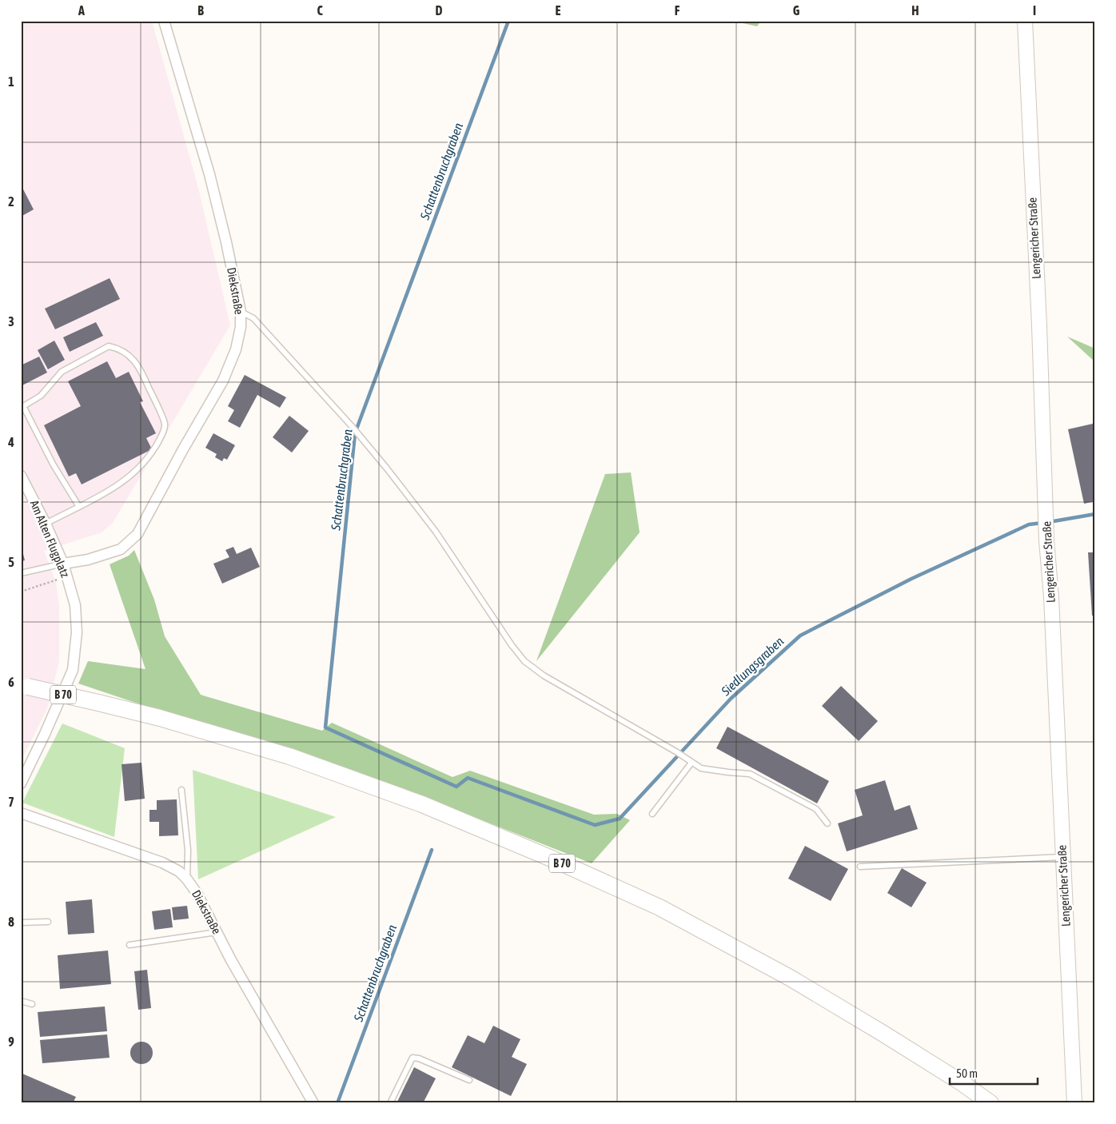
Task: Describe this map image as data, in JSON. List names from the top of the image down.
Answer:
{
  "streets": {
    "main road": ["Lengericher Straße", "B 70"],
    "street": ["Diekstraße", "Am Alten Flugplatz"]
  },
  "crossings": [
    ["Diekstraße", "Am Alten Flugplatz"]
  ],
  "water": ["Schattenbruchgraben", "Siedlungsgraben"],
  "scale_bar": "50 m",
  "grid": {
    "columns": [
      "A",
      "B",
      "C",
      "D",
      "E",
      "F",
      "G",
      "H",
      "I"
    ],
    "rows": [
      "1",
      "2",
      "3",
      "4",
      "5",
      "6",
      "7",
      "8",
      "9"
    ]
  }
}
